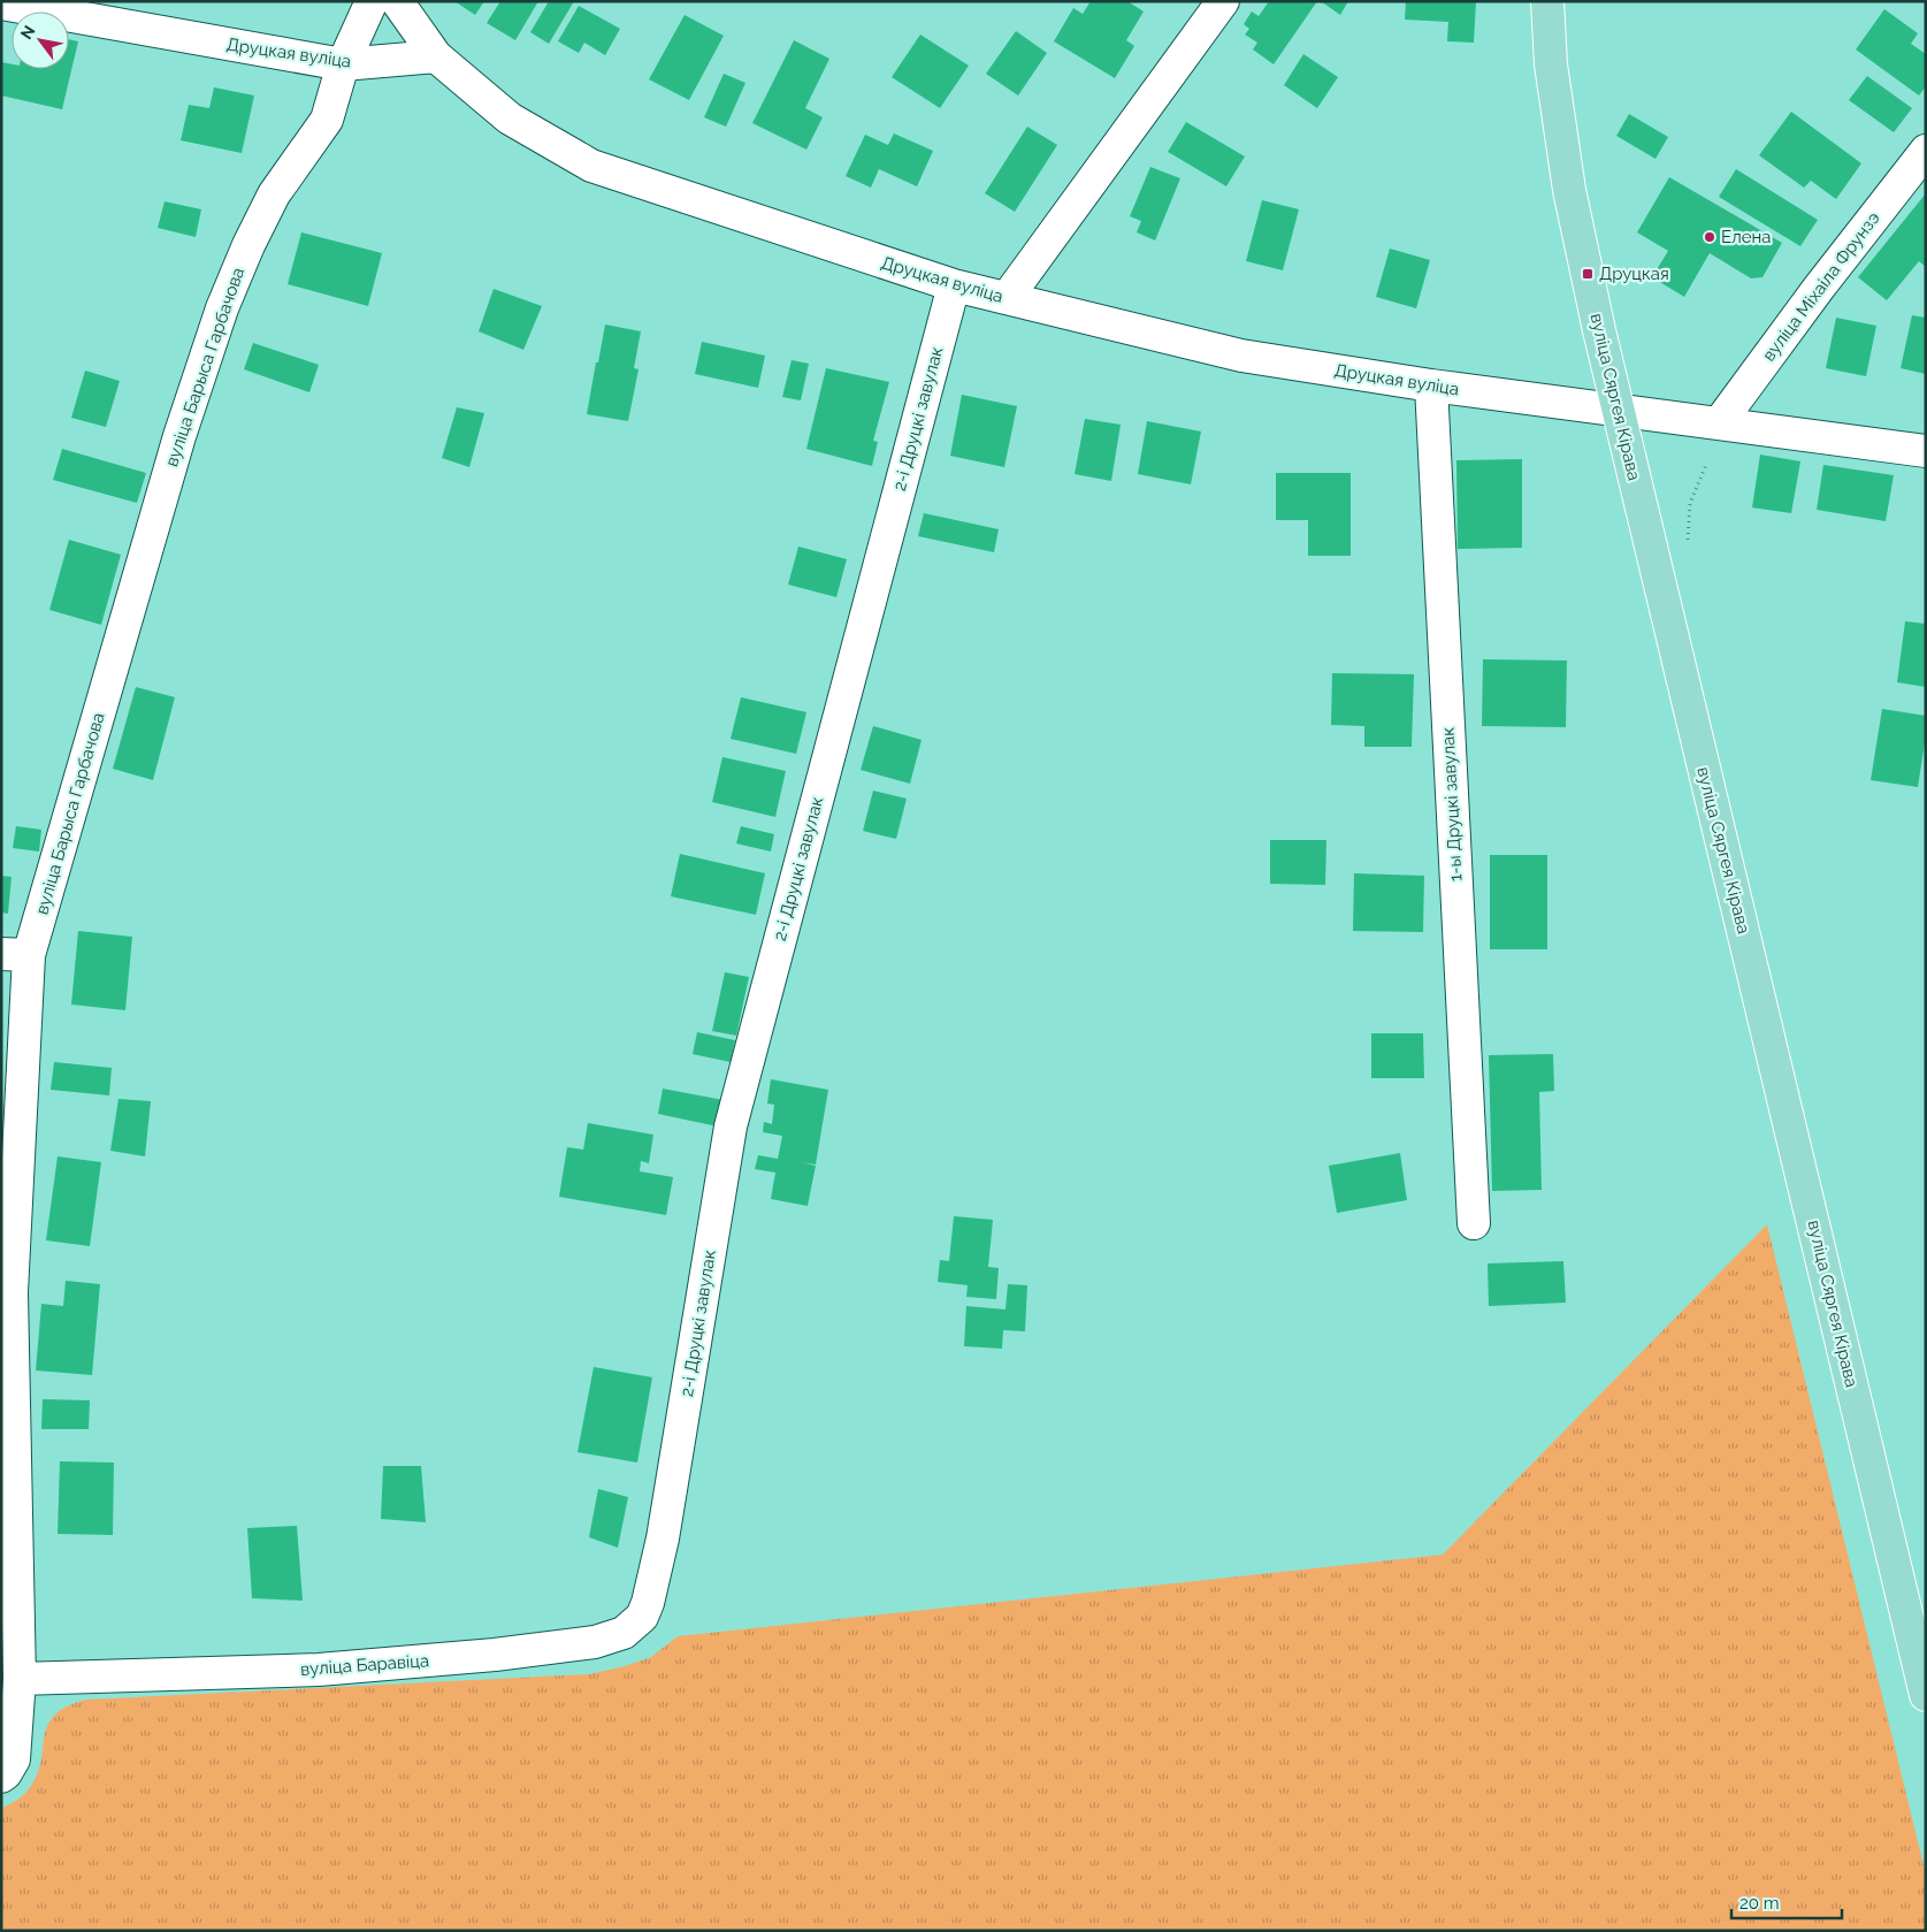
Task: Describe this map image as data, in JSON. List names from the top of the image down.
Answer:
{
  "streets": {
    "main road": ["вуліца Сяргея Кірава"],
    "street": [
      "Друцкая вуліца",
      "вуліца Міхаіла Фрунзэ",
      "вуліца Барыса Гарбачова",
      "2-і Друцкі завулак",
      "1-ы Друцкі завулак",
      "вуліца Баравіца"
    ]
  },
  "crossings": [
    ["Друцкая вуліца", "вуліца Міхаіла Фрунзэ"],
    ["Друцкая вуліца", "вуліца Барыса Гарбачова"],
    ["Друцкая вуліца", "вуліца Сяргея Кірава"],
    ["Друцкая вуліца", "2-і Друцкі завулак"],
    ["Друцкая вуліца", "1-ы Друцкі завулак"],
    ["вуліца Барыса Гарбачова", "вуліца Баравіца"],
    ["2-і Друцкі завулак", "вуліца Баравіца"]
  ],
  "places": {
    "other": ["Елена"],
    "transit": ["Друцкая"]
  },
  "scale_bar": "20 m",
  "north": "top left"
}
